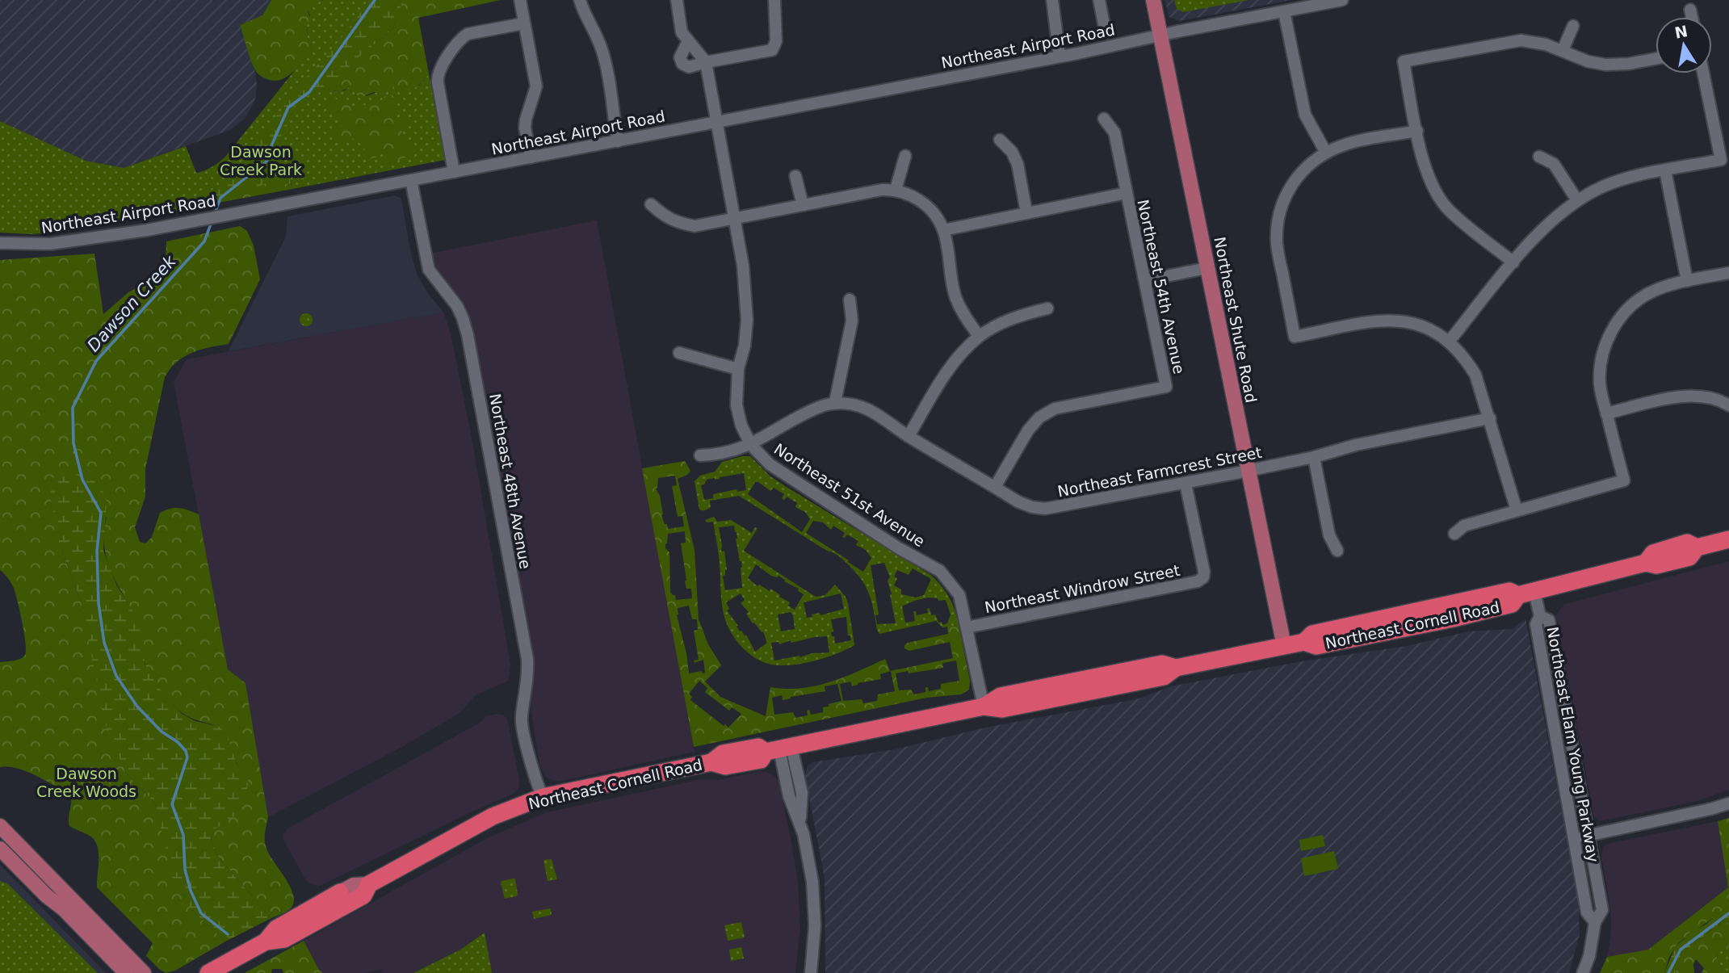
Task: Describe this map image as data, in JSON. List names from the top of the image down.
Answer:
{
  "streets": {
    "highway": ["Northeast Cornell Road"],
    "main road": ["Northeast Shute Road"],
    "street": [
      "Northeast Airport Road",
      "Northeast 54th Avenue",
      "Northeast Farmcrest Street",
      "Northeast 48th Avenue",
      "Northeast 51st Avenue",
      "Northeast Windrow Street",
      "Northeast Elam Young Parkway"
    ]
  },
  "crossings": [
    ["Northeast Airport Road", "Northeast Shute Road"],
    ["Northeast Airport Road", "Northeast 48th Avenue"],
    ["Northeast Airport Road", "Northeast 51st Avenue"],
    ["Northeast 54th Avenue", "Northeast Farmcrest Street"],
    ["Northeast Shute Road", "Northeast Farmcrest Street"],
    ["Northeast Shute Road", "Northeast Cornell Road"],
    ["Northeast Farmcrest Street", "Northeast Windrow Street"],
    ["Northeast 48th Avenue", "Northeast Cornell Road"],
    ["Northeast 51st Avenue", "Northeast Windrow Street"],
    ["Northeast 51st Avenue", "Northeast Cornell Road"]
  ],
  "water": ["Dawson Creek"],
  "parks": ["Dawson Creek Park", "Dawson Creek Woods"],
  "north": "top"
}
